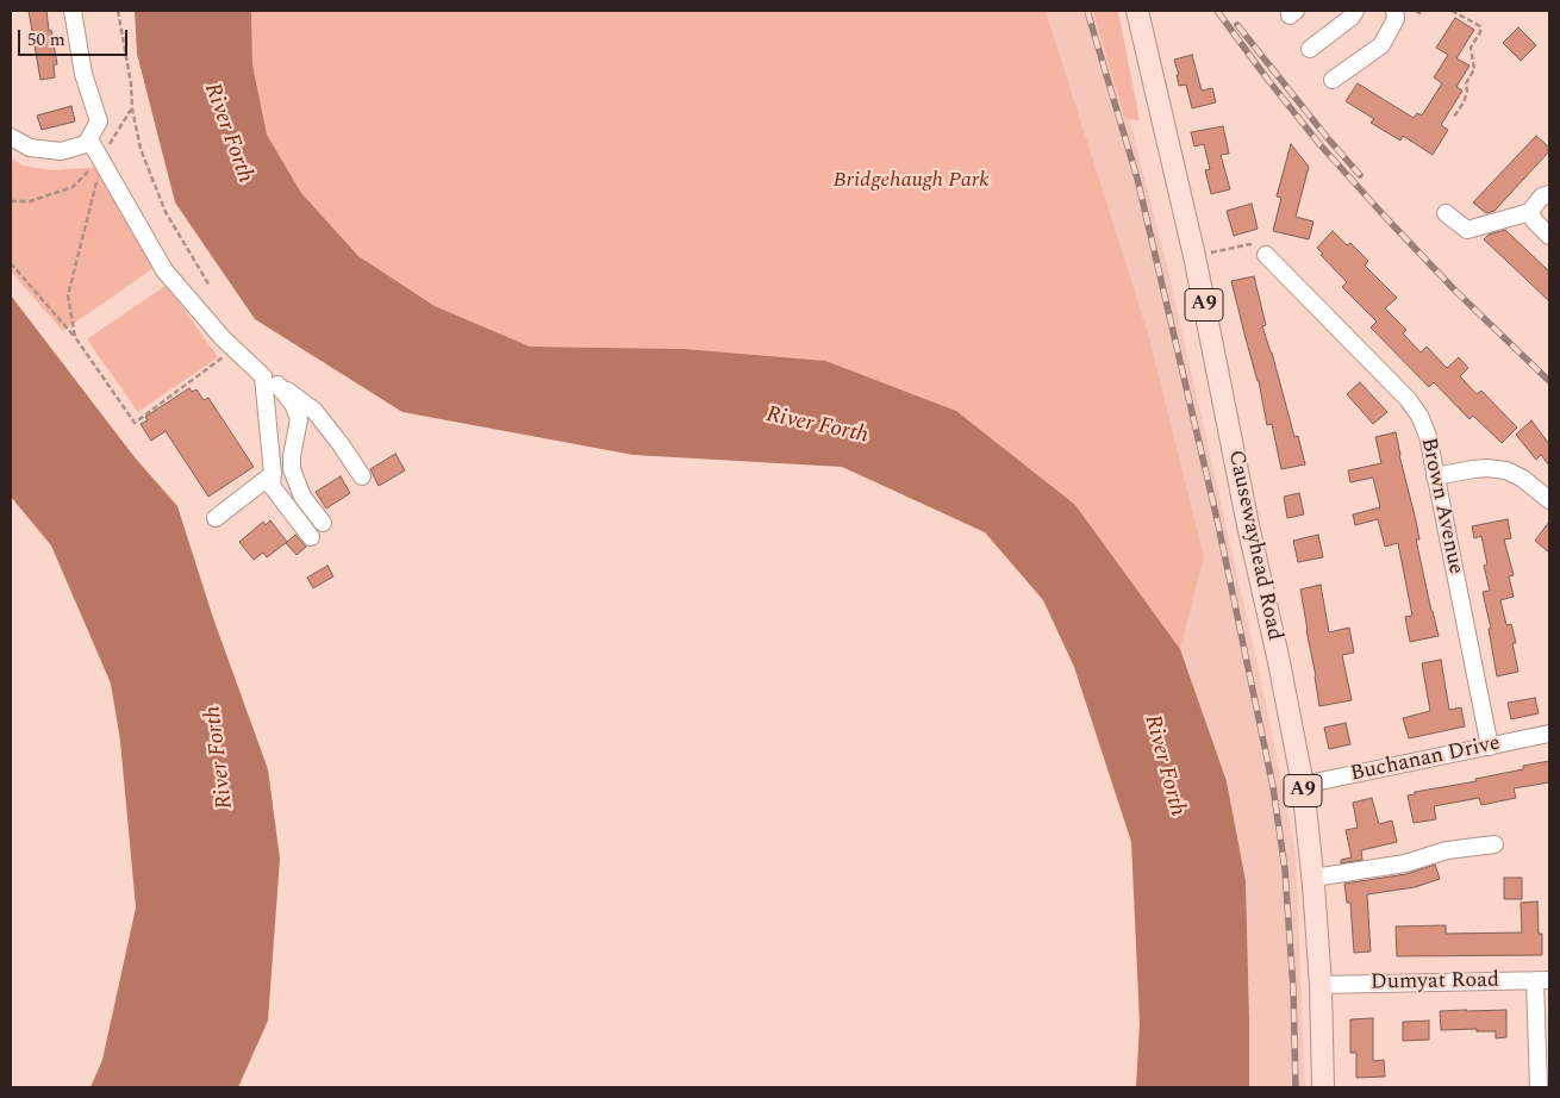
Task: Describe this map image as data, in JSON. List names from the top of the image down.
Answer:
{
  "streets": {
    "main road": ["A9", "Causewayhead Road"],
    "street": ["Brown Avenue", "Buchanan Drive", "Dumyat Road"]
  },
  "crossings": [
    ["Brown Avenue", "Buchanan Drive"],
    ["Causewayhead Road", "Buchanan Drive"],
    ["Causewayhead Road", "Dumyat Road"]
  ],
  "water": ["River Forth"],
  "parks": ["Bridgehaugh Park"],
  "scale_bar": "50 m"
}
